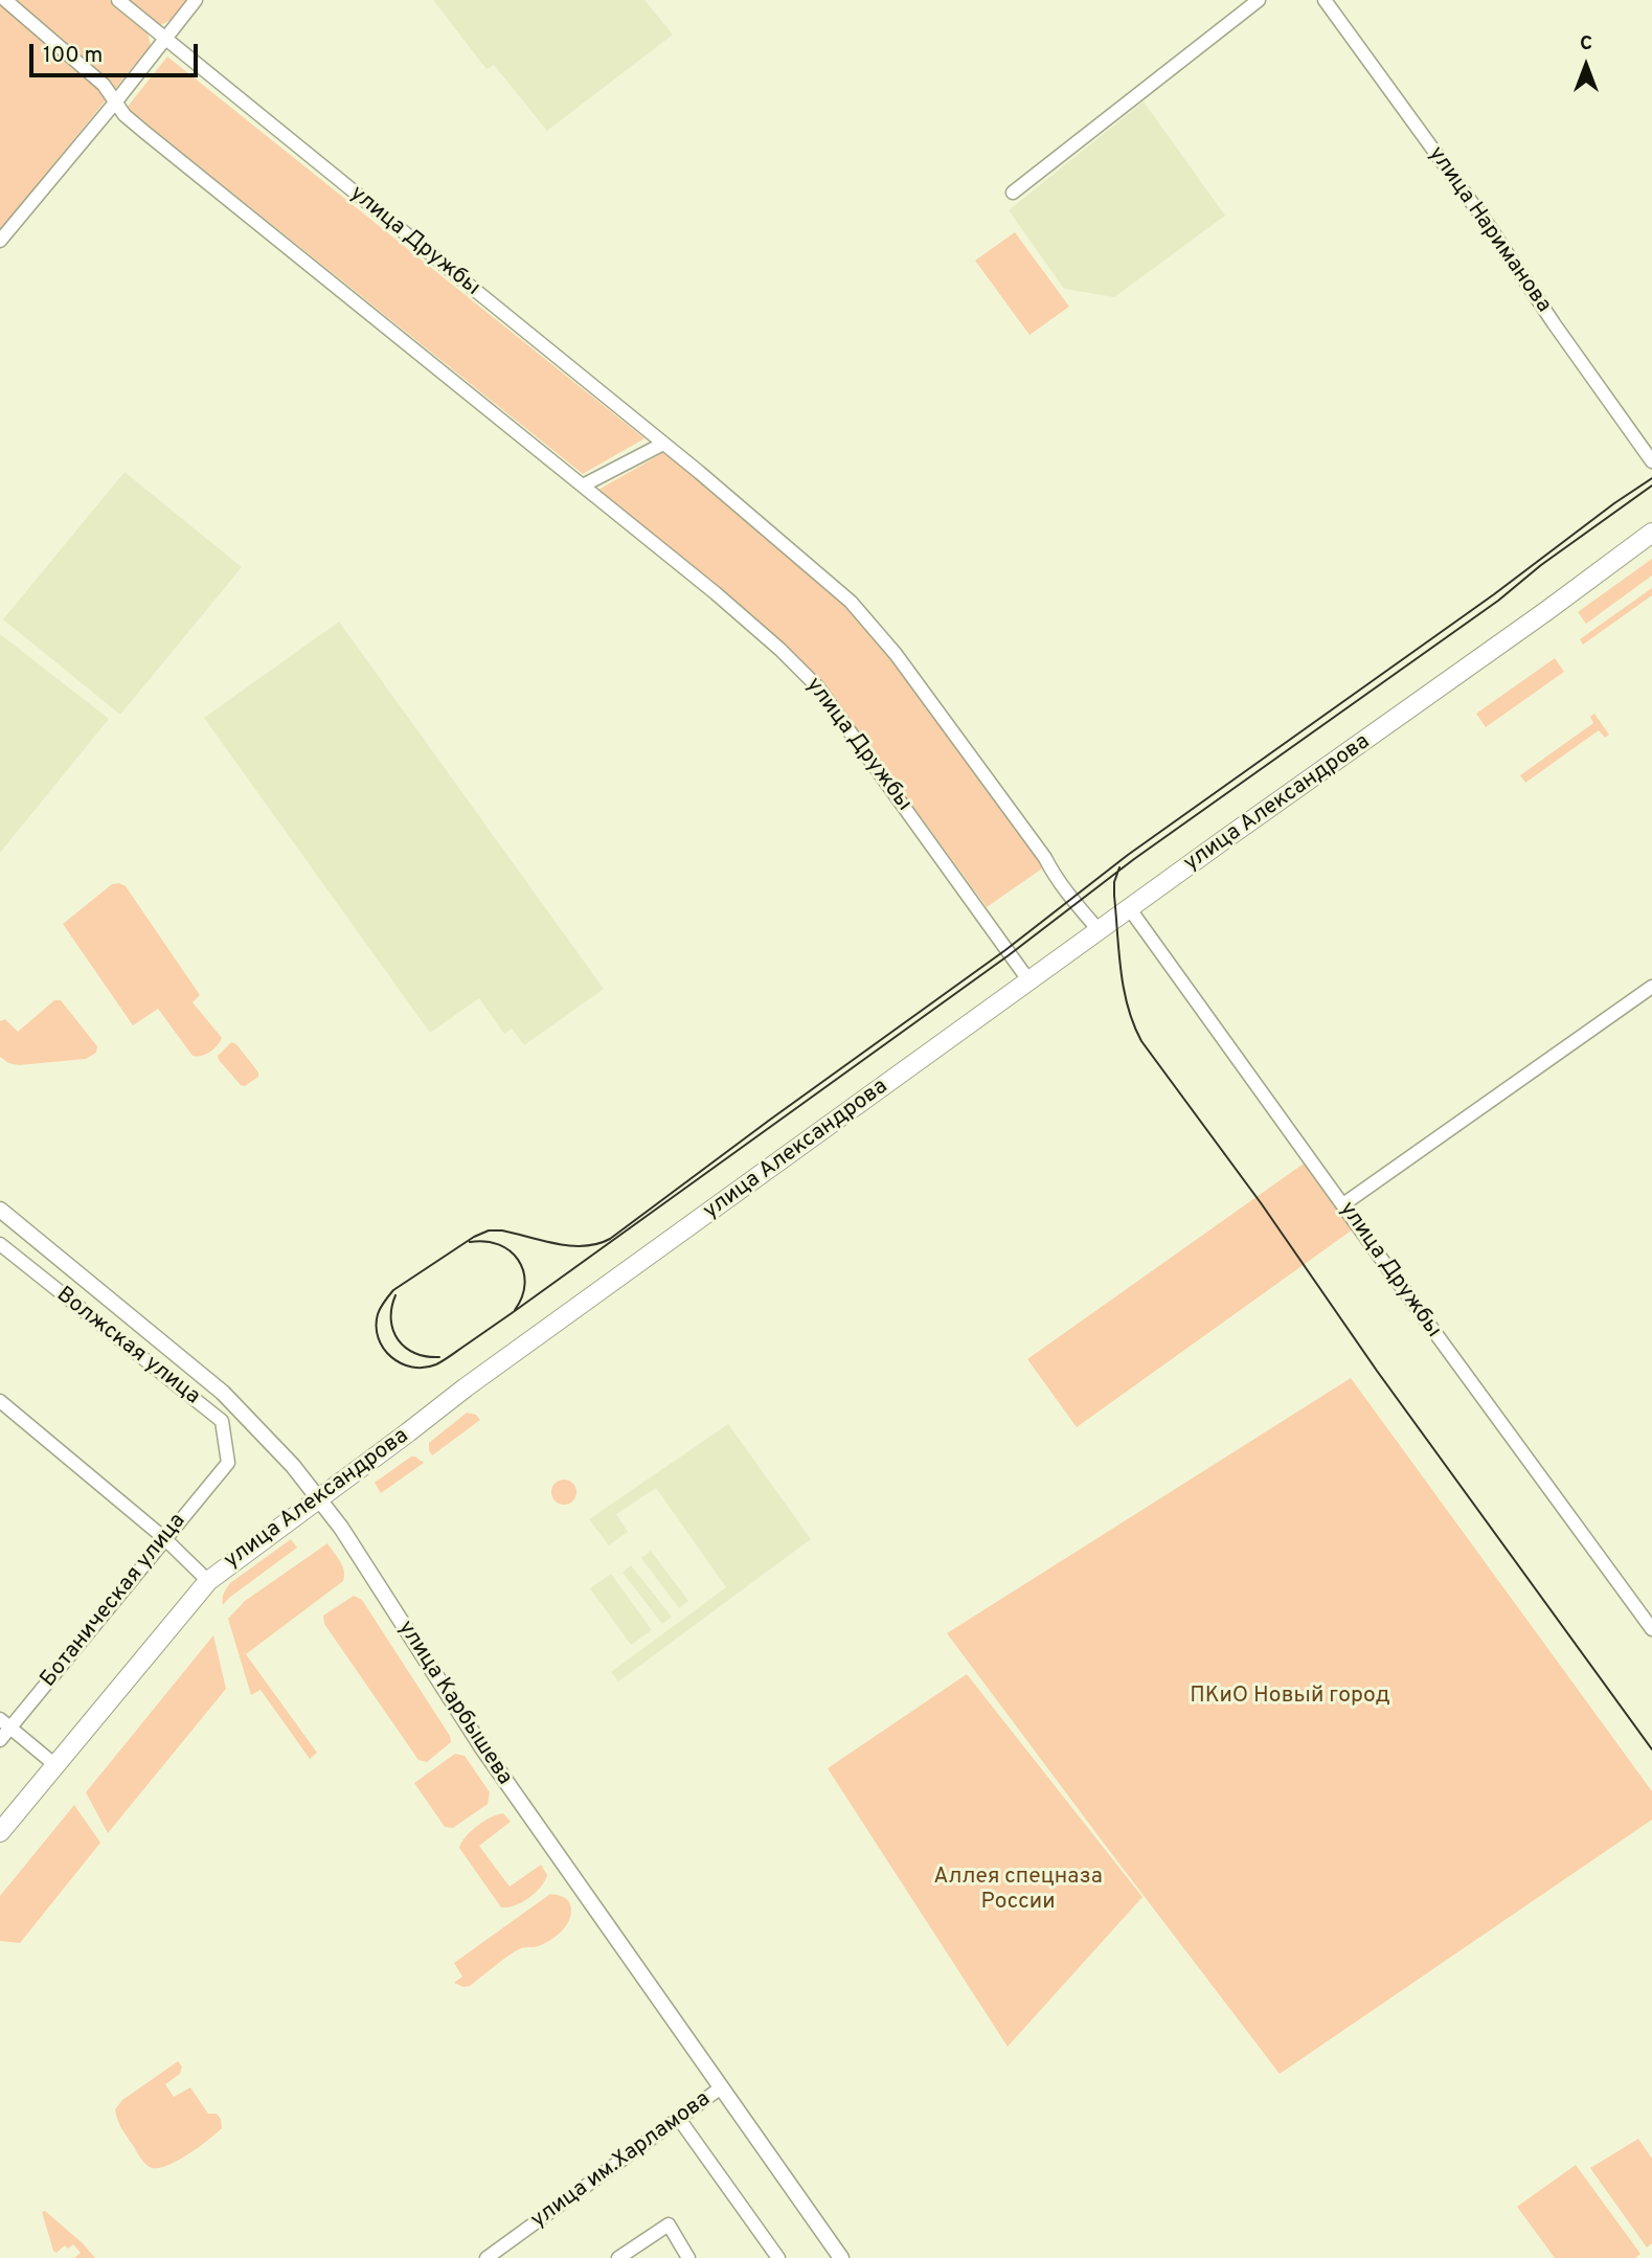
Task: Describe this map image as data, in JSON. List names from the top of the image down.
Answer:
{
  "streets": {
    "main road": ["улица Александрова"],
    "street": [
      "улица Нариманова",
      "улица Дружбы",
      "Волжская улица",
      "Ботаническая улица",
      "улица Карбышева",
      "улица им.Харламова"
    ]
  },
  "crossings": [
    ["улица Дружбы", "улица Александрова"],
    ["улица Александрова", "улица Карбышева"],
    ["Волжская улица", "Ботаническая улица"],
    ["улица Карбышева", "улица им.Харламова"]
  ],
  "parks": ["ПКиО Новый город", "Аллея спецназа России"],
  "scale_bar": "100 m",
  "north": "top"
}
